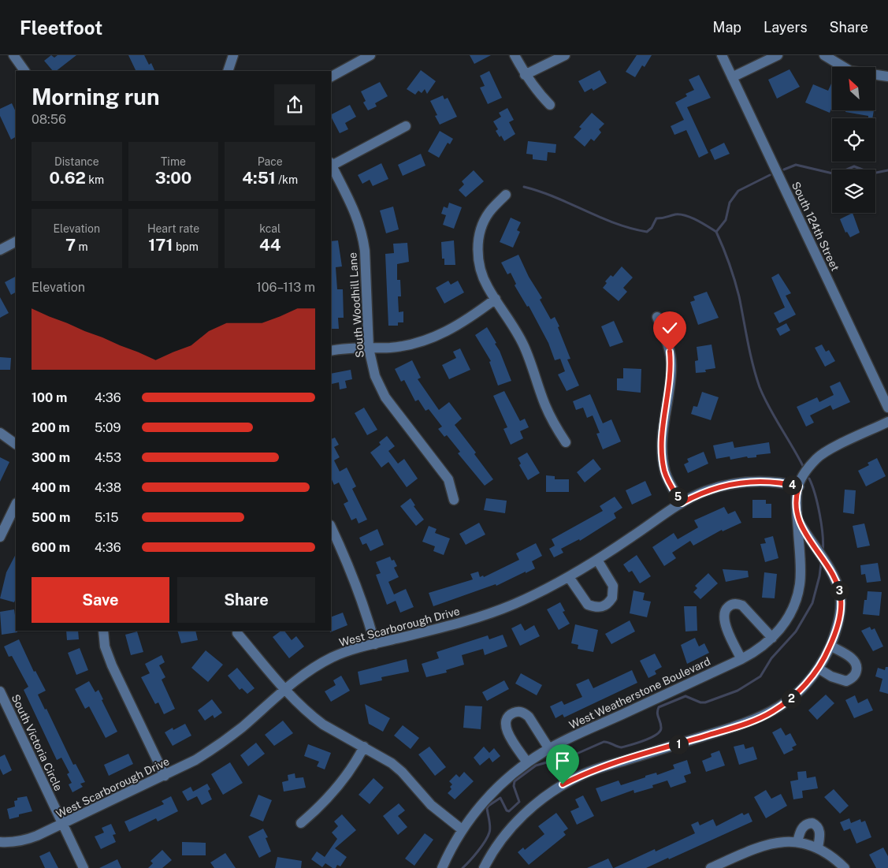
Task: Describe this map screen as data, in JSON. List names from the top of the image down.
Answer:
{
  "streets": {
    "street": [
      "South 124th Street",
      "South Woodhill Lane",
      "West Scarborough Drive",
      "West Weatherstone Boulevard",
      "South Victoria Circle"
    ]
  },
  "crossings": [
    ["West Scarborough Drive", "West Weatherstone Boulevard"],
    ["West Scarborough Drive", "South Victoria Circle"]
  ],
  "north": "top left",
  "page": {
    "header": "Fleetfoot",
    "nav": ["Map", "Layers", "Share"],
    "heading": ["Morning run", "08:56"],
    "stats": [
      ["Distance", "0.62 km"],
      ["Time", "3:00"],
      ["Pace", "4:51 /km"],
      ["Elevation", "7 m"],
      ["Heart rate", "171 bpm"],
      ["kcal", "44"]
    ],
    "chart": ["Elevation", "106–113 m"],
    "list": [
      {
        "name": "100 m",
        "note": "4:36"
      },
      {
        "name": "200 m",
        "note": "5:09"
      },
      {
        "name": "300 m",
        "note": "4:53"
      },
      {
        "name": "400 m",
        "note": "4:38"
      },
      {
        "name": "500 m",
        "note": "5:15"
      },
      {
        "name": "600 m",
        "note": "4:36"
      }
    ],
    "pins": [
      "4",
      "5",
      "3",
      "2",
      "1"
    ],
    "buttons": ["Save", "Share"]
  }
}
